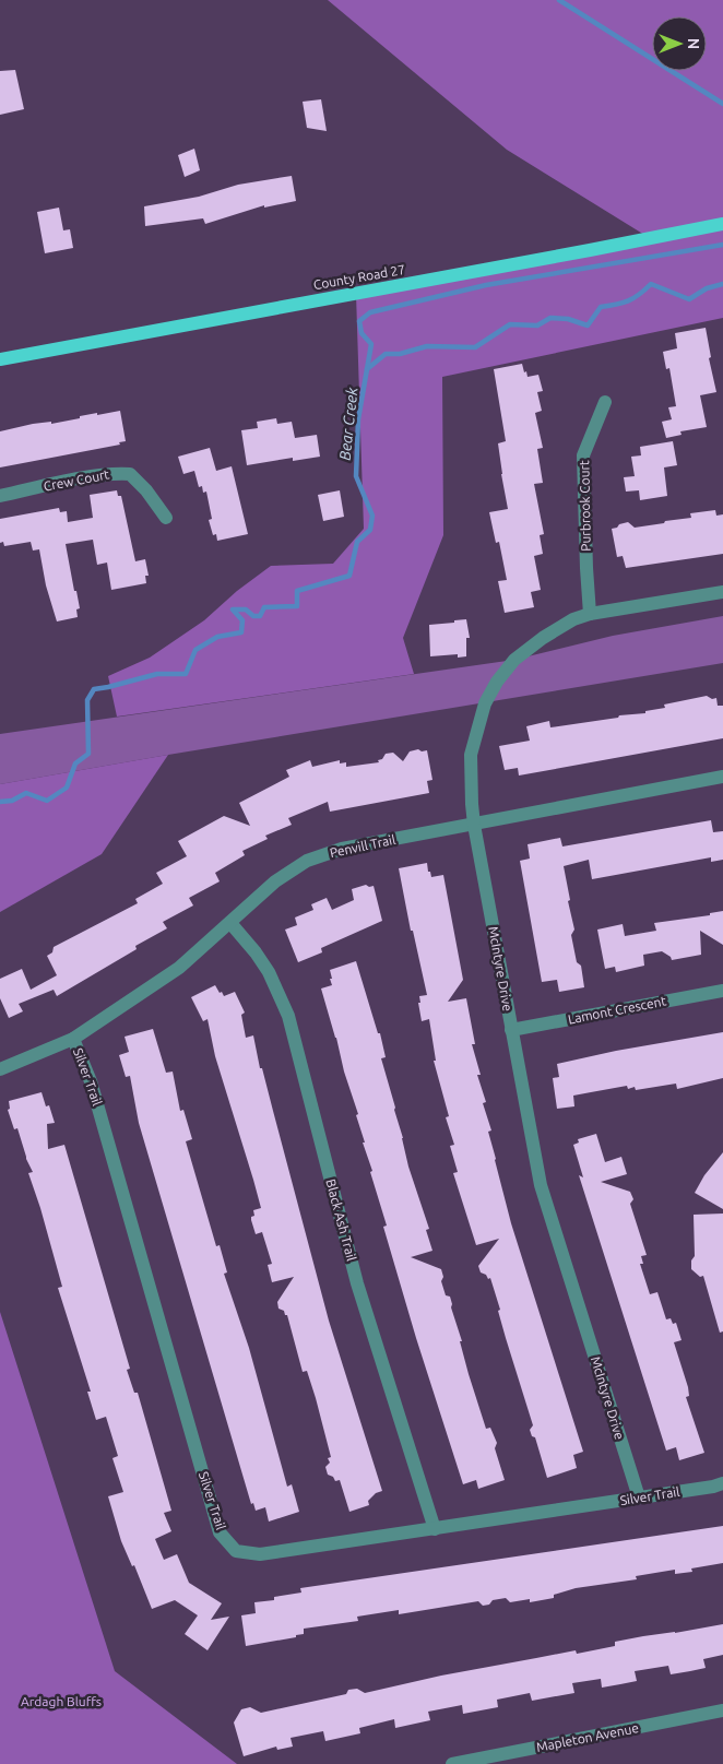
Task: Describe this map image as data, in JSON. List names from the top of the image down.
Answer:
{
  "streets": {
    "main road": ["County Road 27"],
    "street": [
      "Crew Court",
      "Purbrook Court",
      "Penvill Trail",
      "McIntyre Drive",
      "Lamont Crescent",
      "Silver Trail",
      "Black Ash Trail",
      "Mapleton Avenue"
    ]
  },
  "crossings": [
    ["Purbrook Court", "McIntyre Drive"],
    ["Penvill Trail", "McIntyre Drive"],
    ["Penvill Trail", "Silver Trail"],
    ["Penvill Trail", "Black Ash Trail"],
    ["McIntyre Drive", "Lamont Crescent"],
    ["McIntyre Drive", "Silver Trail"],
    ["Silver Trail", "Black Ash Trail"]
  ],
  "water": ["Bear Creek"],
  "parks": ["Ardagh Bluffs"],
  "north": "right"
}
